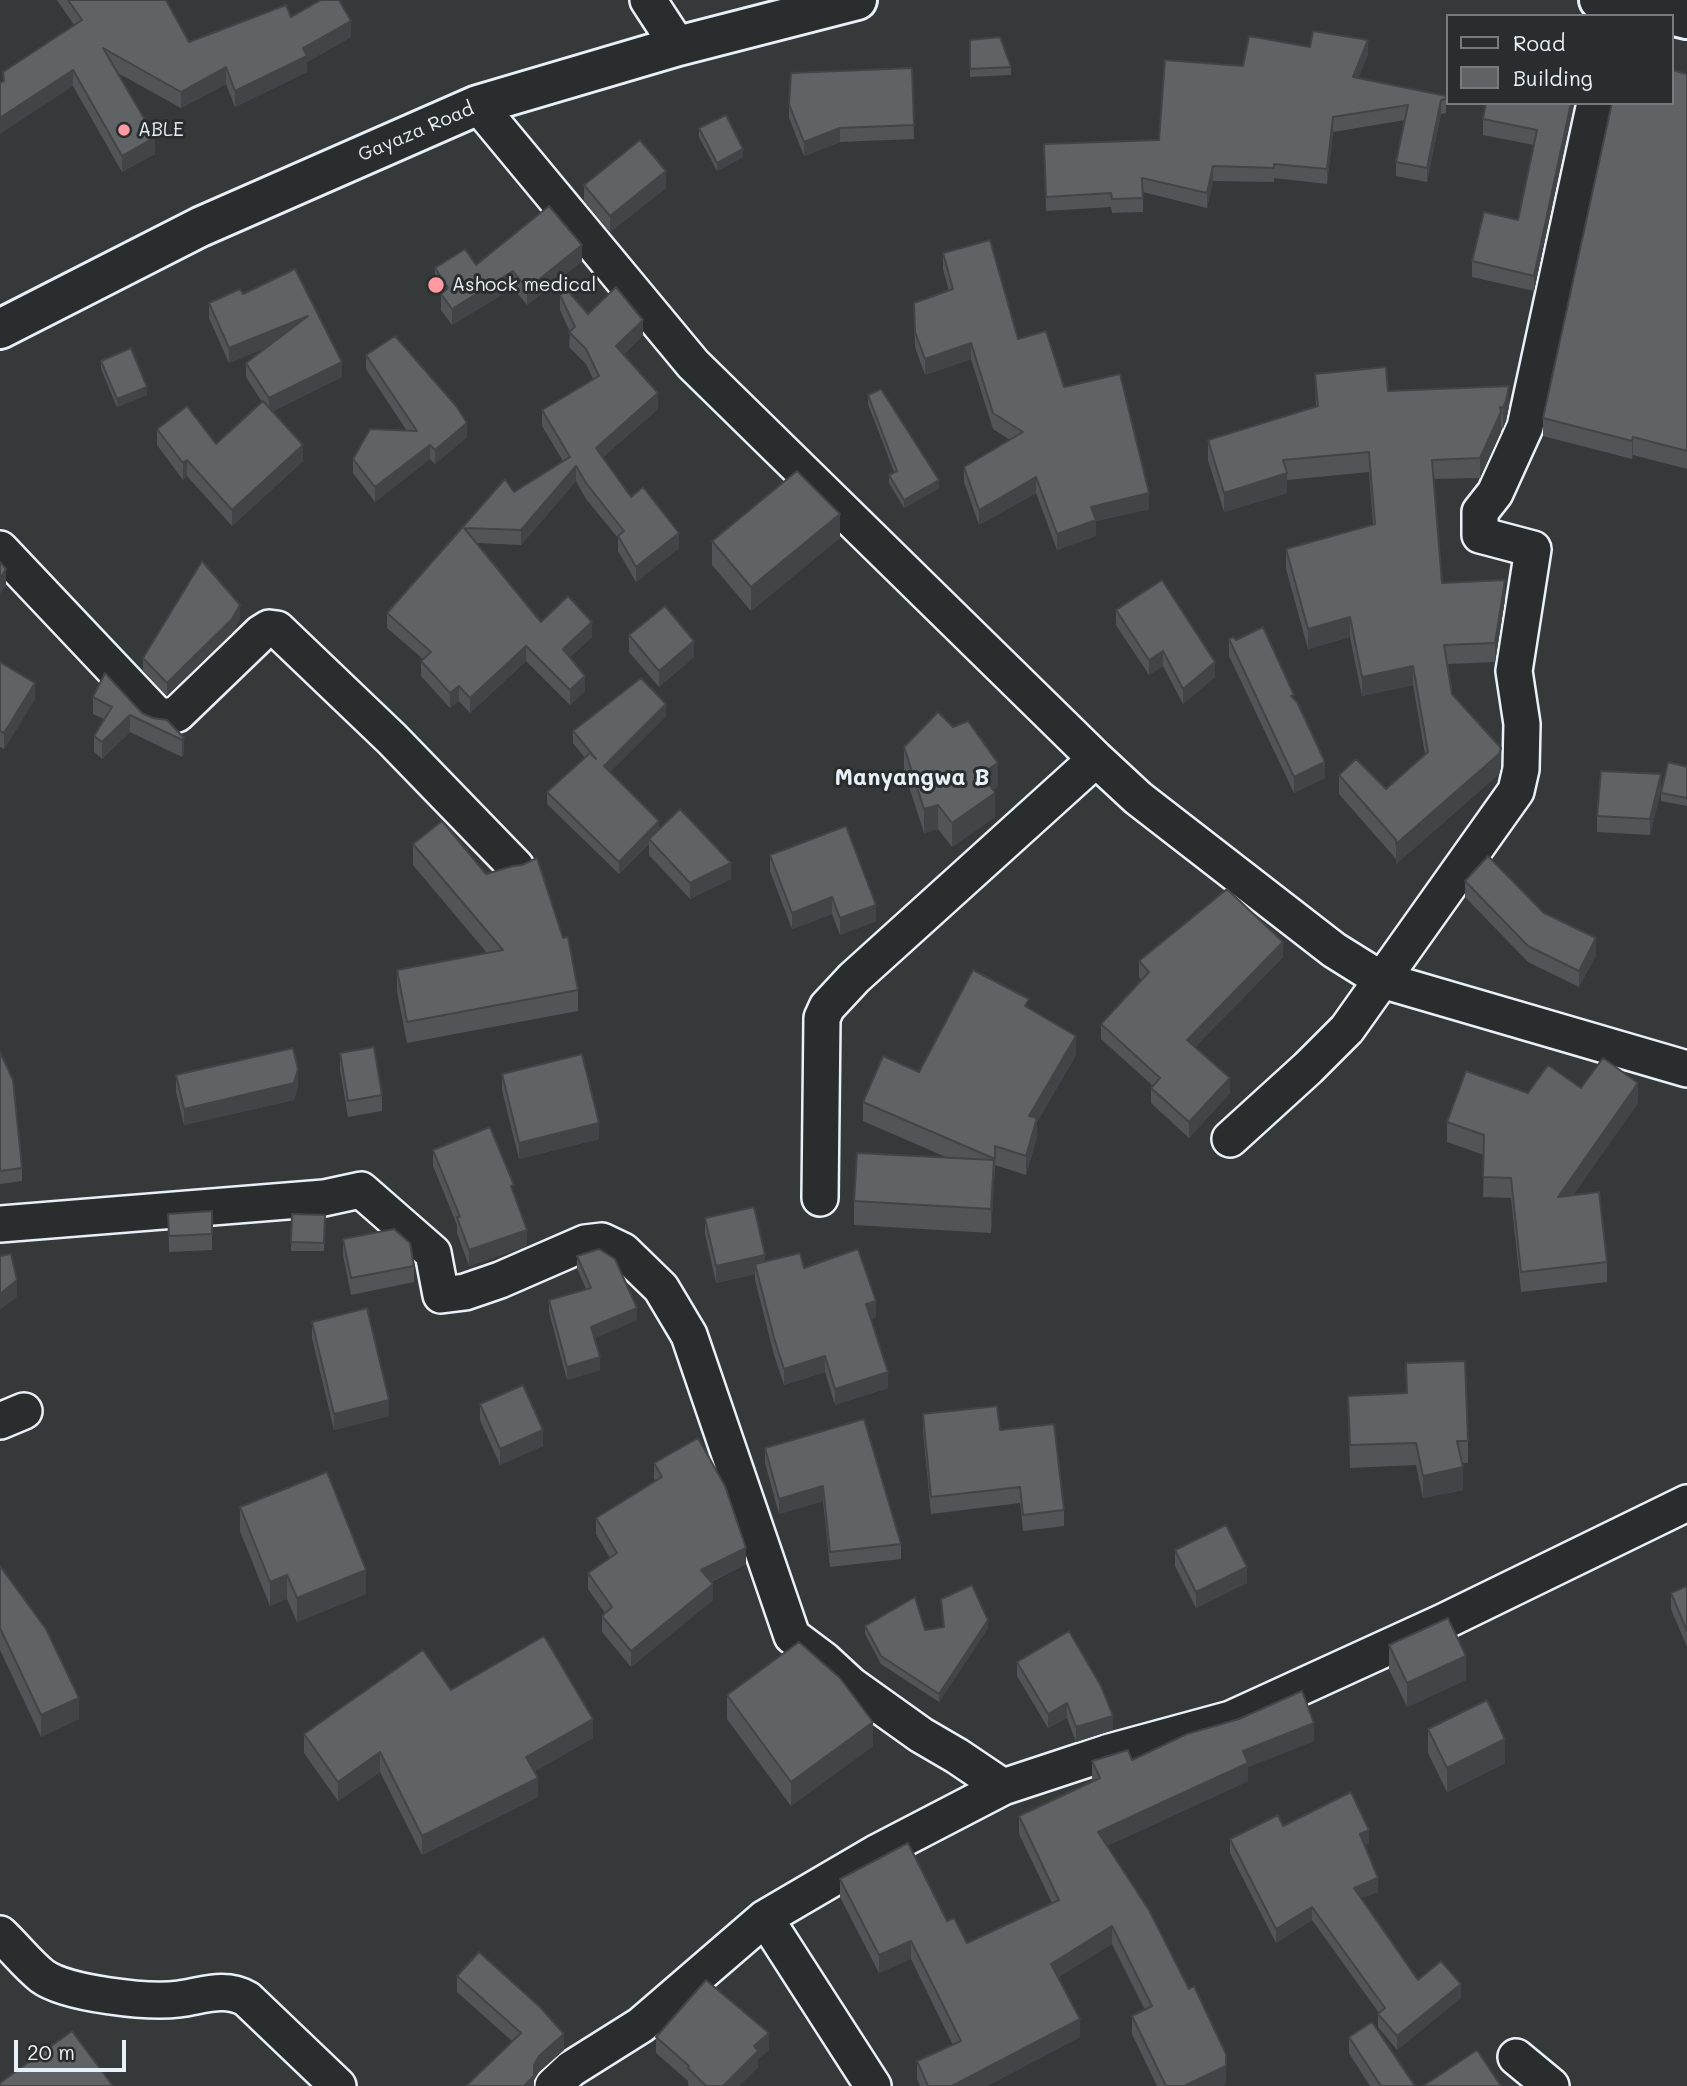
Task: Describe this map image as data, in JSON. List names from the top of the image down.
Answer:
{
  "streets": {
    "main road": ["Gayaza Road"]
  },
  "districts": ["Manyangwa B"],
  "places": ["ABLE", "Ashock medical"],
  "legend": ["Road", "Building"],
  "scale_bar": "20 m"
}
